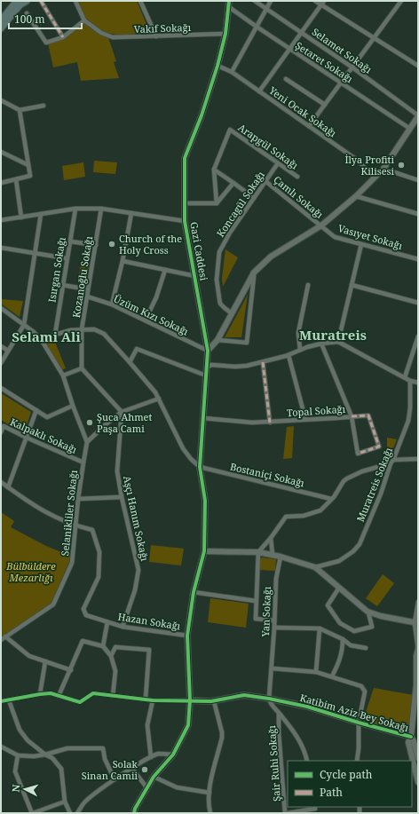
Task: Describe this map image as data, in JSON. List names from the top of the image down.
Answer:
{
  "streets": {
    "street": [
      "Vakıf Sokağı",
      "Selamet Sokağı",
      "Şetaret Sokağı",
      "Yeni Ocak Sokağı",
      "Arapgül Sokağı",
      "Çamlı Sokağı",
      "Koncagül Sokağı",
      "Vasıyet Sokağı",
      "Gazi Caddesi",
      "Isırgan Sokağı",
      "Kozanoğlu Sokağı",
      "Üzüm Kızı Sokağı",
      "Topal Sokağı",
      "Kalpaklı Sokağı",
      "Bostaniçi Sokağı",
      "Muratreis Sokağı",
      "Selanikliler Sokağı",
      "Aşçı Hanım Sokağı",
      "Yan Sokağı",
      "Hazan Sokağı",
      "Katibim Aziz Bey Sokağı",
      "Şair Ruhi Sokağı"
    ]
  },
  "crossings": [
    ["Vakıf Sokağı", "Gazi Caddesi"],
    ["Şetaret Sokağı", "Gazi Caddesi"],
    ["Yeni Ocak Sokağı", "Gazi Caddesi"],
    ["Arapgül Sokağı", "Koncagül Sokağı"],
    ["Çamlı Sokağı", "Koncagül Sokağı"],
    ["Çamlı Sokağı", "Vasıyet Sokağı"],
    ["Gazi Caddesi", "Üzüm Kızı Sokağı"],
    ["Gazi Caddesi", "Topal Sokağı"],
    ["Gazi Caddesi", "Bostaniçi Sokağı"],
    ["Gazi Caddesi", "Hazan Sokağı"],
    ["Gazi Caddesi", "Katibim Aziz Bey Sokağı"],
    ["Kozanoğlu Sokağı", "Üzüm Kızı Sokağı"],
    ["Kalpaklı Sokağı", "Selanikliler Sokağı"],
    ["Selanikliler Sokağı", "Hazan Sokağı"],
    ["Aşçı Hanım Sokağı", "Hazan Sokağı"],
    ["Yan Sokağı", "Katibim Aziz Bey Sokağı"]
  ],
  "districts": ["Muratreis", "Selami Ali"],
  "parks": ["Bülbüldere Mezarlığı"],
  "places": [
    "İlya Profiti Kilisesi",
    "Church of the Holy Cross",
    "Şuca Ahmet Paşa Cami",
    "Solak Sinan Camii"
  ],
  "legend": ["Cycle path", "Path"],
  "scale_bar": "100 m",
  "north": "left"
}
